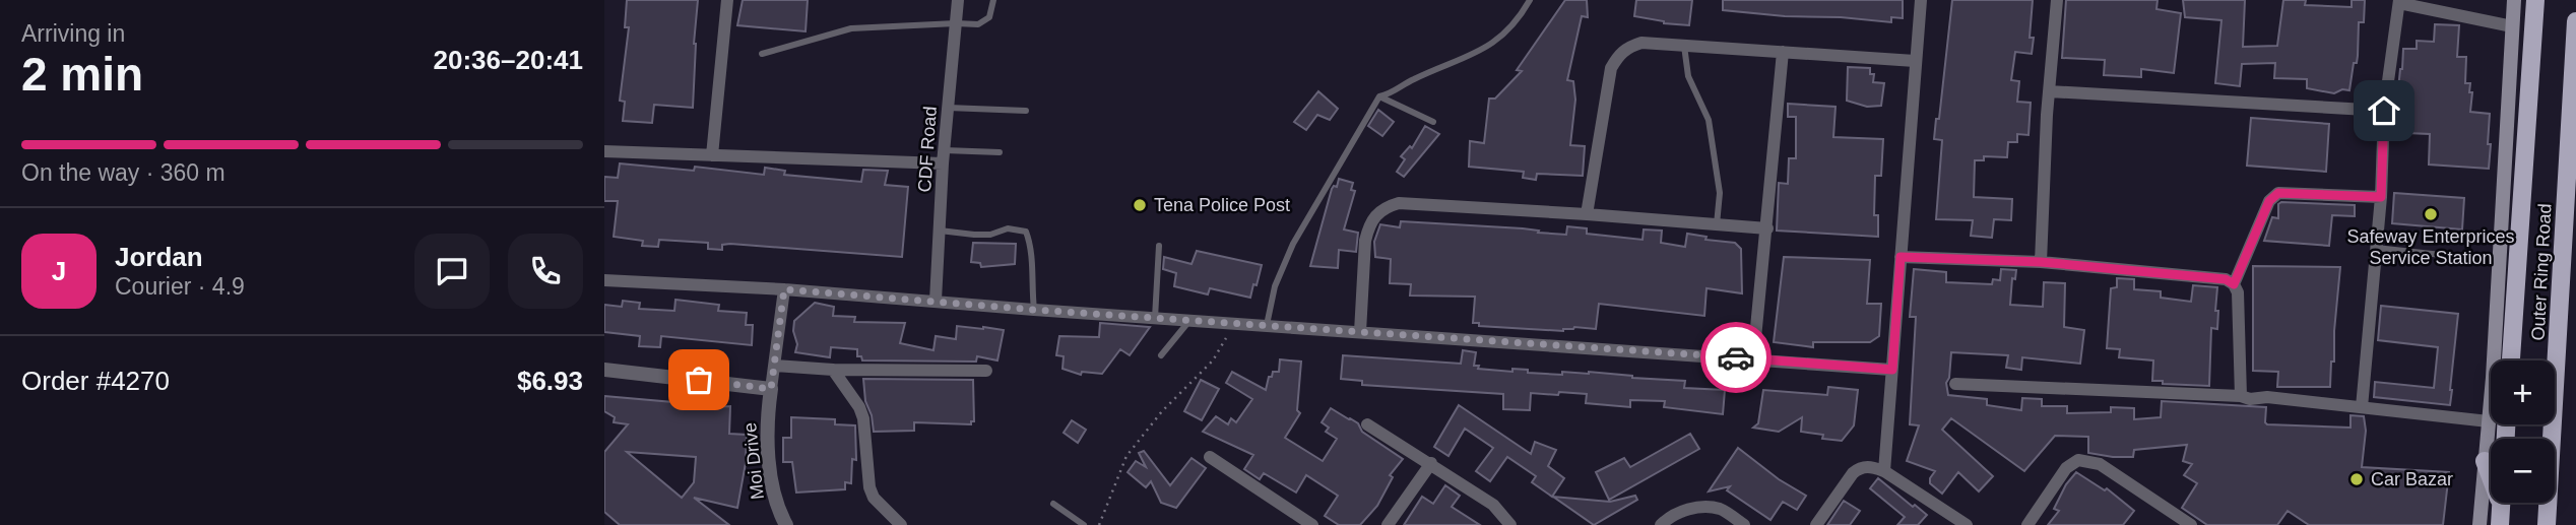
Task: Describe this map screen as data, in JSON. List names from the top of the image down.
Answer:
{
  "streets": {
    "main road": ["Outer Ring Road"],
    "street": ["CDF Road", "Moi Drive"]
  },
  "places": ["Tena Police Post", "Safeway Enterprices Service Station", "Car Bazar"],
  "page": {
    "heading": ["2 min", "Arriving in", "20:36–20:41"],
    "panel": [
      "Jordan",
      "Courier · 4.9",
      "Order #4270",
      "$6.93"
    ],
    "bar": "On the way · 360 m",
    "round": "J",
    "map_buttons": ["+", "−"]
  }
}
